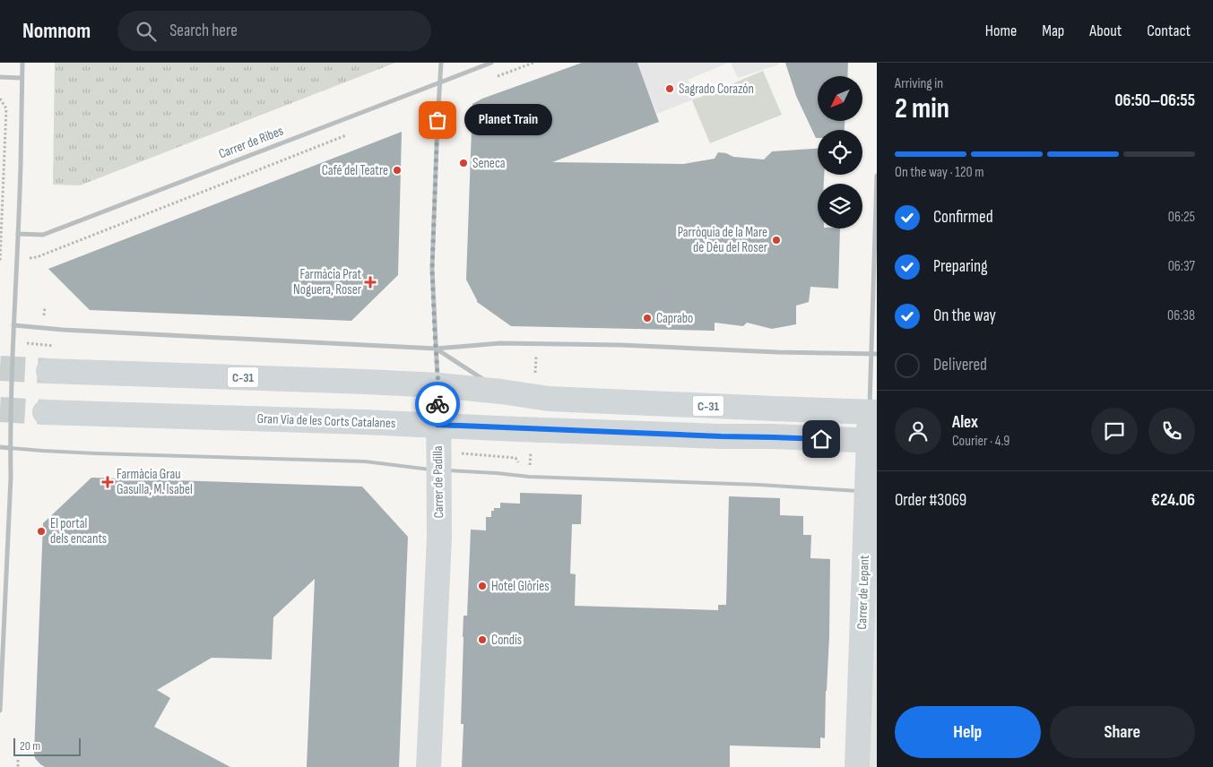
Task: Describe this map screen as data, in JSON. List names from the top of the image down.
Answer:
{
  "streets": {
    "main road": [
      "C-31",
      "Gran Via de les Corts Catalanes",
      "Carrer de Padilla",
      "Carrer de Lepant"
    ],
    "street": ["Carrer de Ribes"]
  },
  "crossings": [
    ["Carrer de Ribes", "Carrer de Padilla"],
    ["C-31", "Carrer de Padilla"],
    ["C-31", "Carrer de Lepant"],
    ["Gran Via de les Corts Catalanes", "Carrer de Padilla"],
    ["Gran Via de les Corts Catalanes", "Carrer de Lepant"]
  ],
  "places": {
    "other": [
      "Sagrado Corazón",
      "Planet Train",
      "Seneca",
      "Café del Teatre",
      "Parròquia de la Mare de Déu del Roser",
      "Caprabo",
      "El portal dels encants",
      "Hotel Glòries",
      "Condis"
    ],
    "health": ["Farmàcia Prat Noguera, Roser", "Farmàcia Grau Gasulla, M. Isabel"]
  },
  "scale_bar": "20 m",
  "north": "bottom left",
  "page": {
    "header": "Nomnom",
    "search": "Search here",
    "nav": [
      "Home",
      "Map",
      "About",
      "Contact"
    ],
    "heading": ["2 min", "Arriving in", "06:50–06:55"],
    "panel": [
      "Alex",
      "Courier · 4.9",
      "Order #3069",
      "€24.06"
    ],
    "bubble": "Planet Train",
    "bar": "On the way · 120 m",
    "list": [
      ["Confirmed", "06:25"],
      ["Preparing", "06:37"],
      ["On the way", "06:38"],
      "Delivered"
    ],
    "buttons": ["Help", "Share"],
    "scale": "20 m"
  }
}
